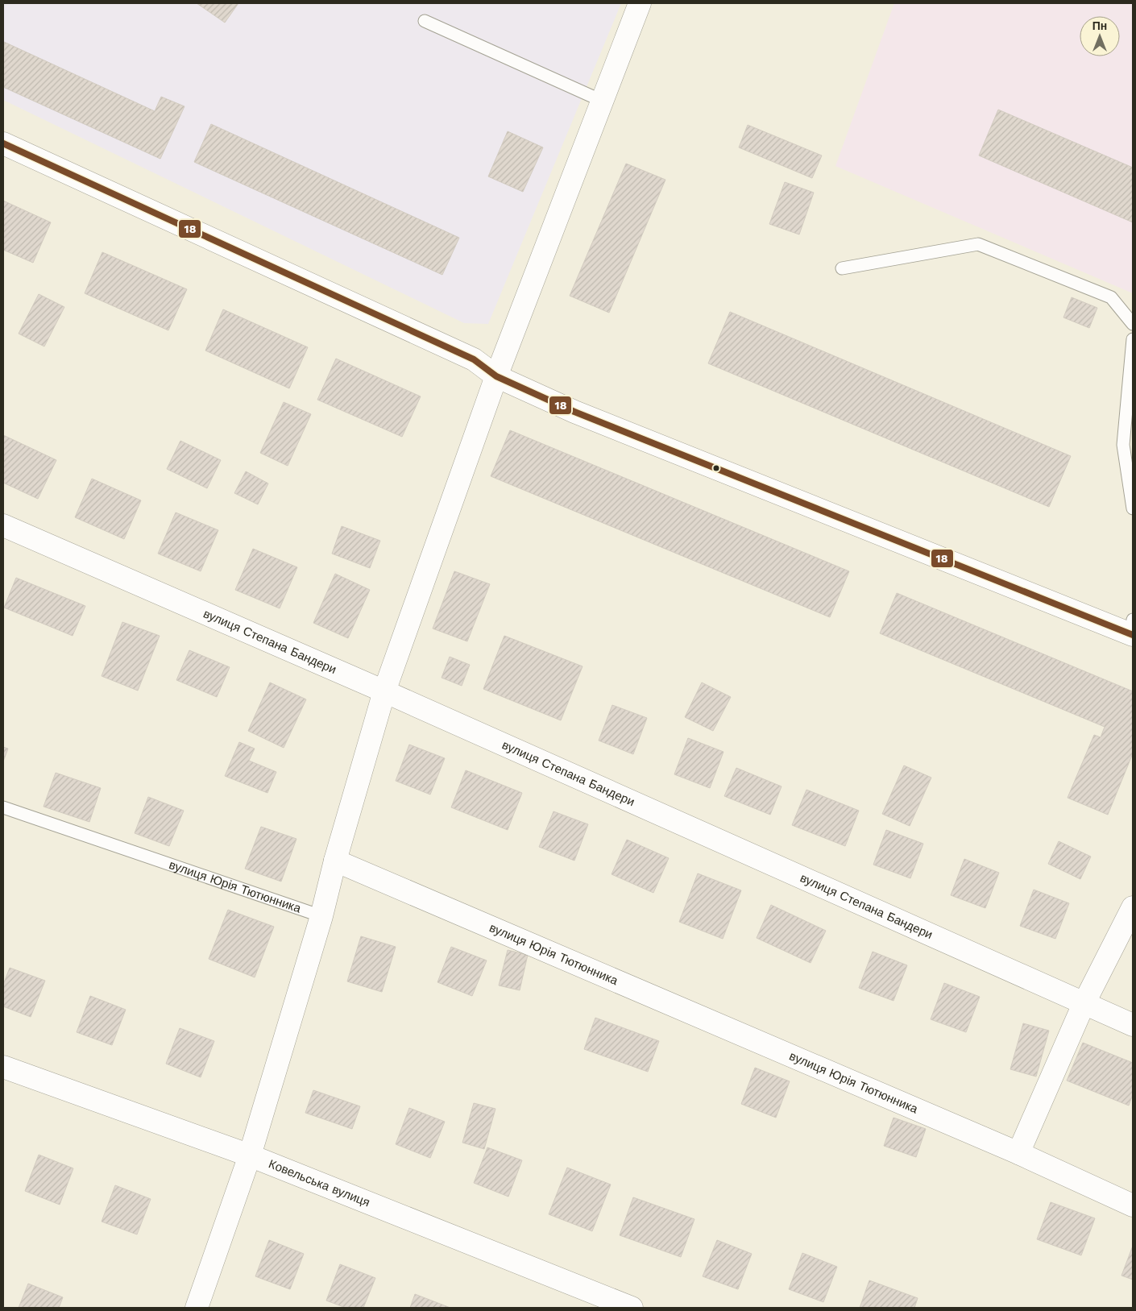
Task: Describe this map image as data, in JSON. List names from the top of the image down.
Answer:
{
  "streets": {
    "street": ["вулиця Степана Бандери", "вулиця Юрія Тютюнника", "Ковельська вулиця"]
  },
  "lines": ["transit line 18"],
  "north": "top"
}
